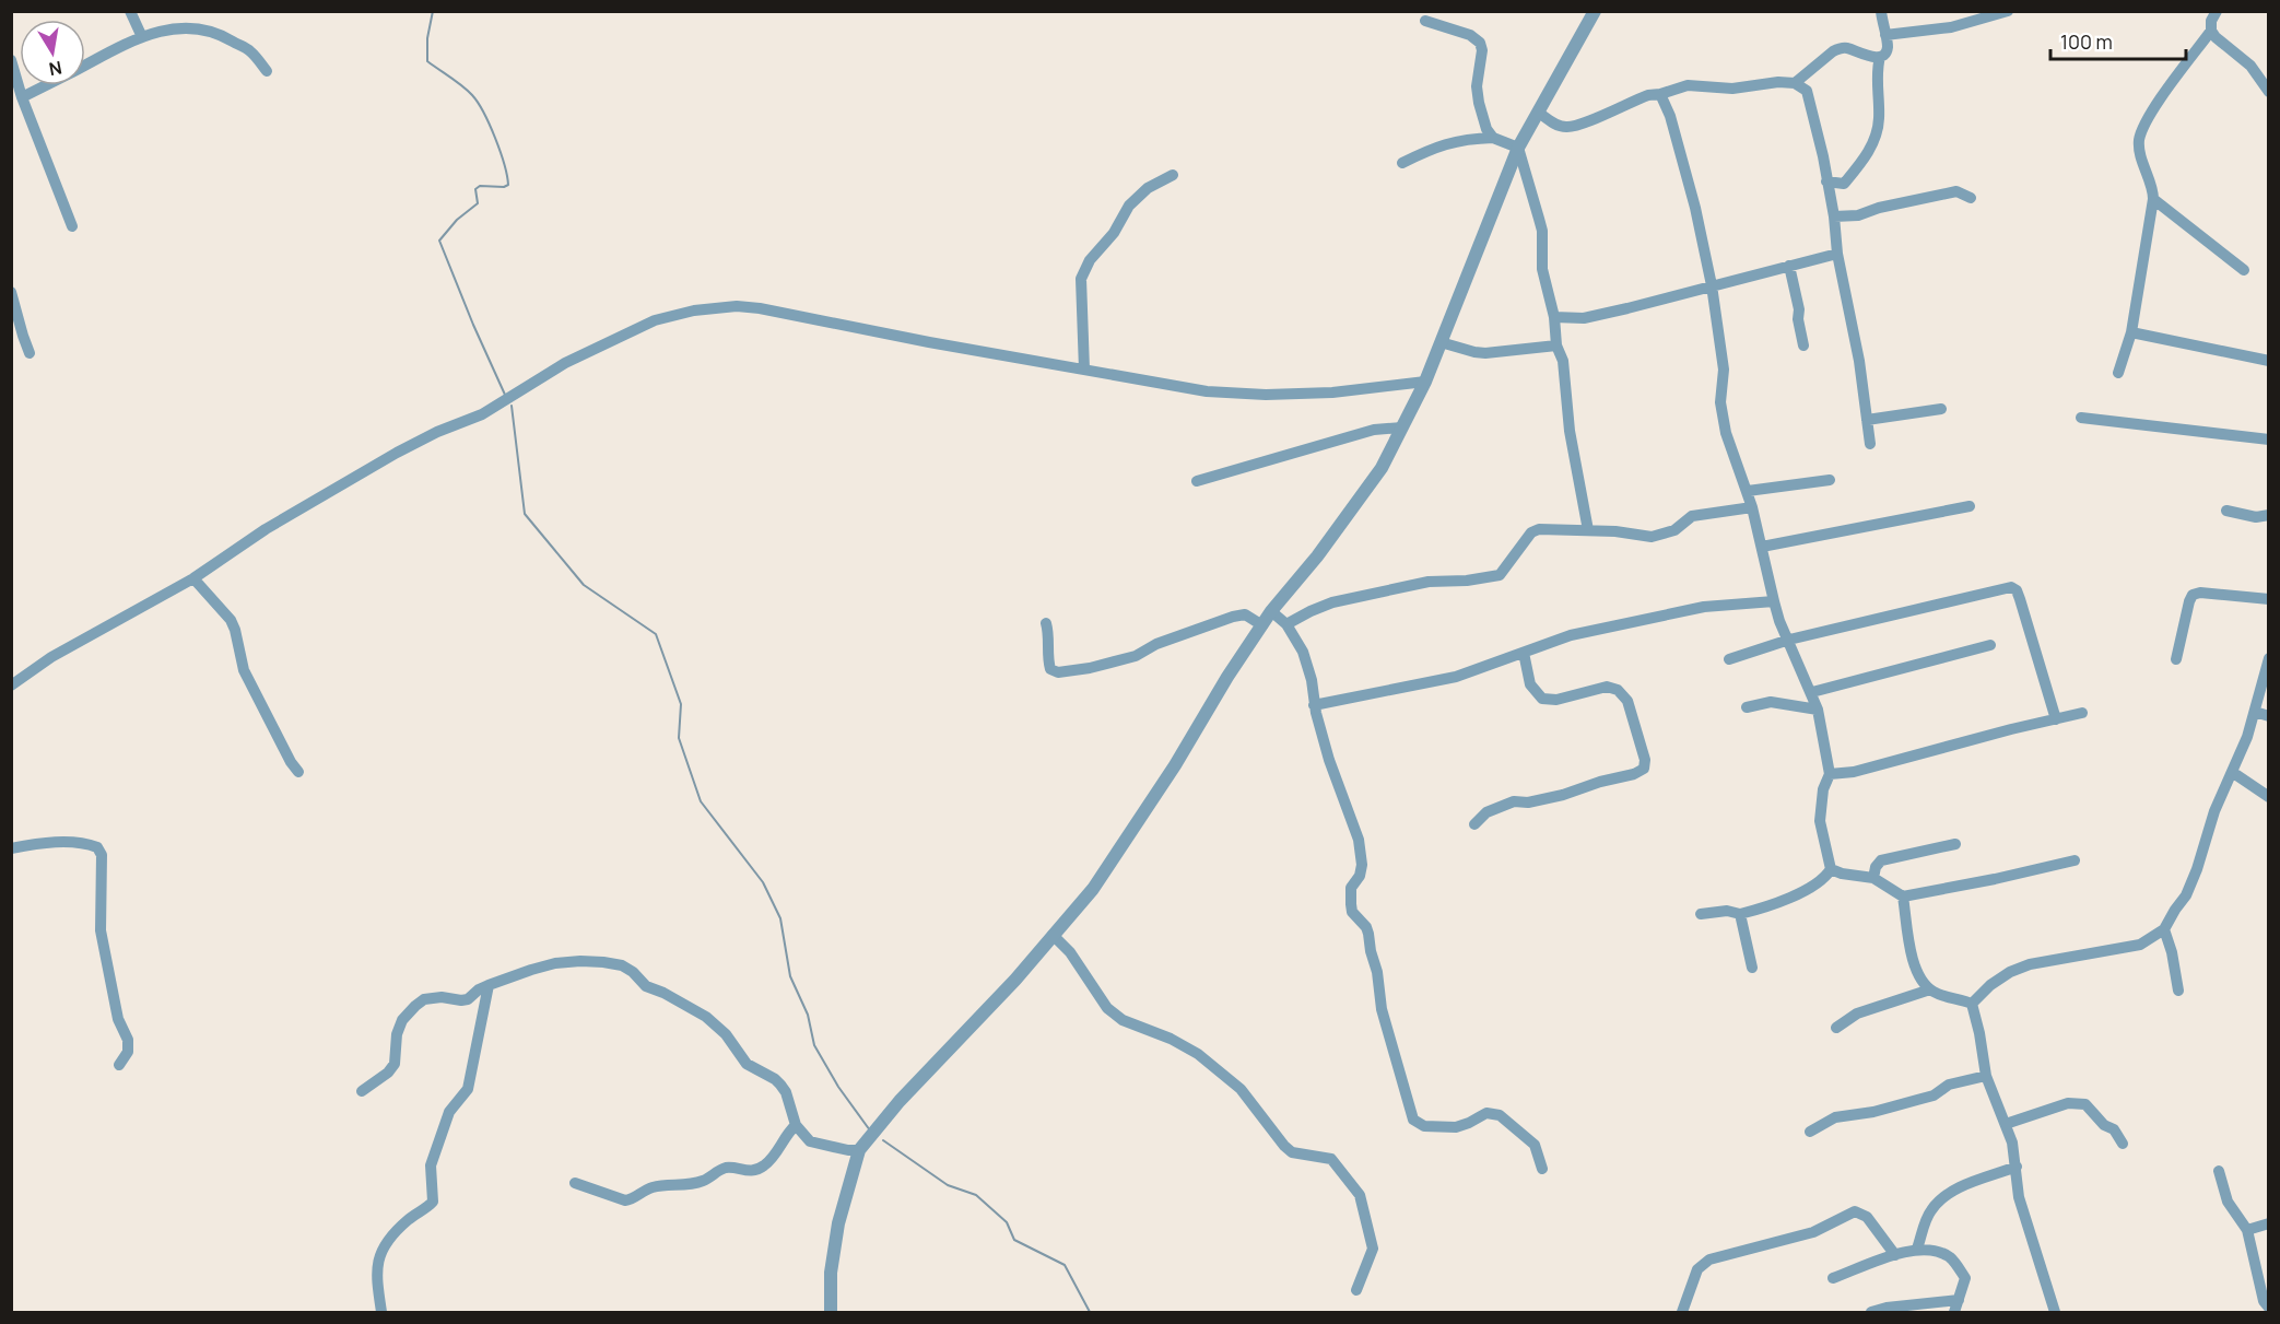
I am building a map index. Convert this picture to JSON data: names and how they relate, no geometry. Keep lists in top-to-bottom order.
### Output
{
  "scale_bar": "100 m",
  "north": "bottom"
}
